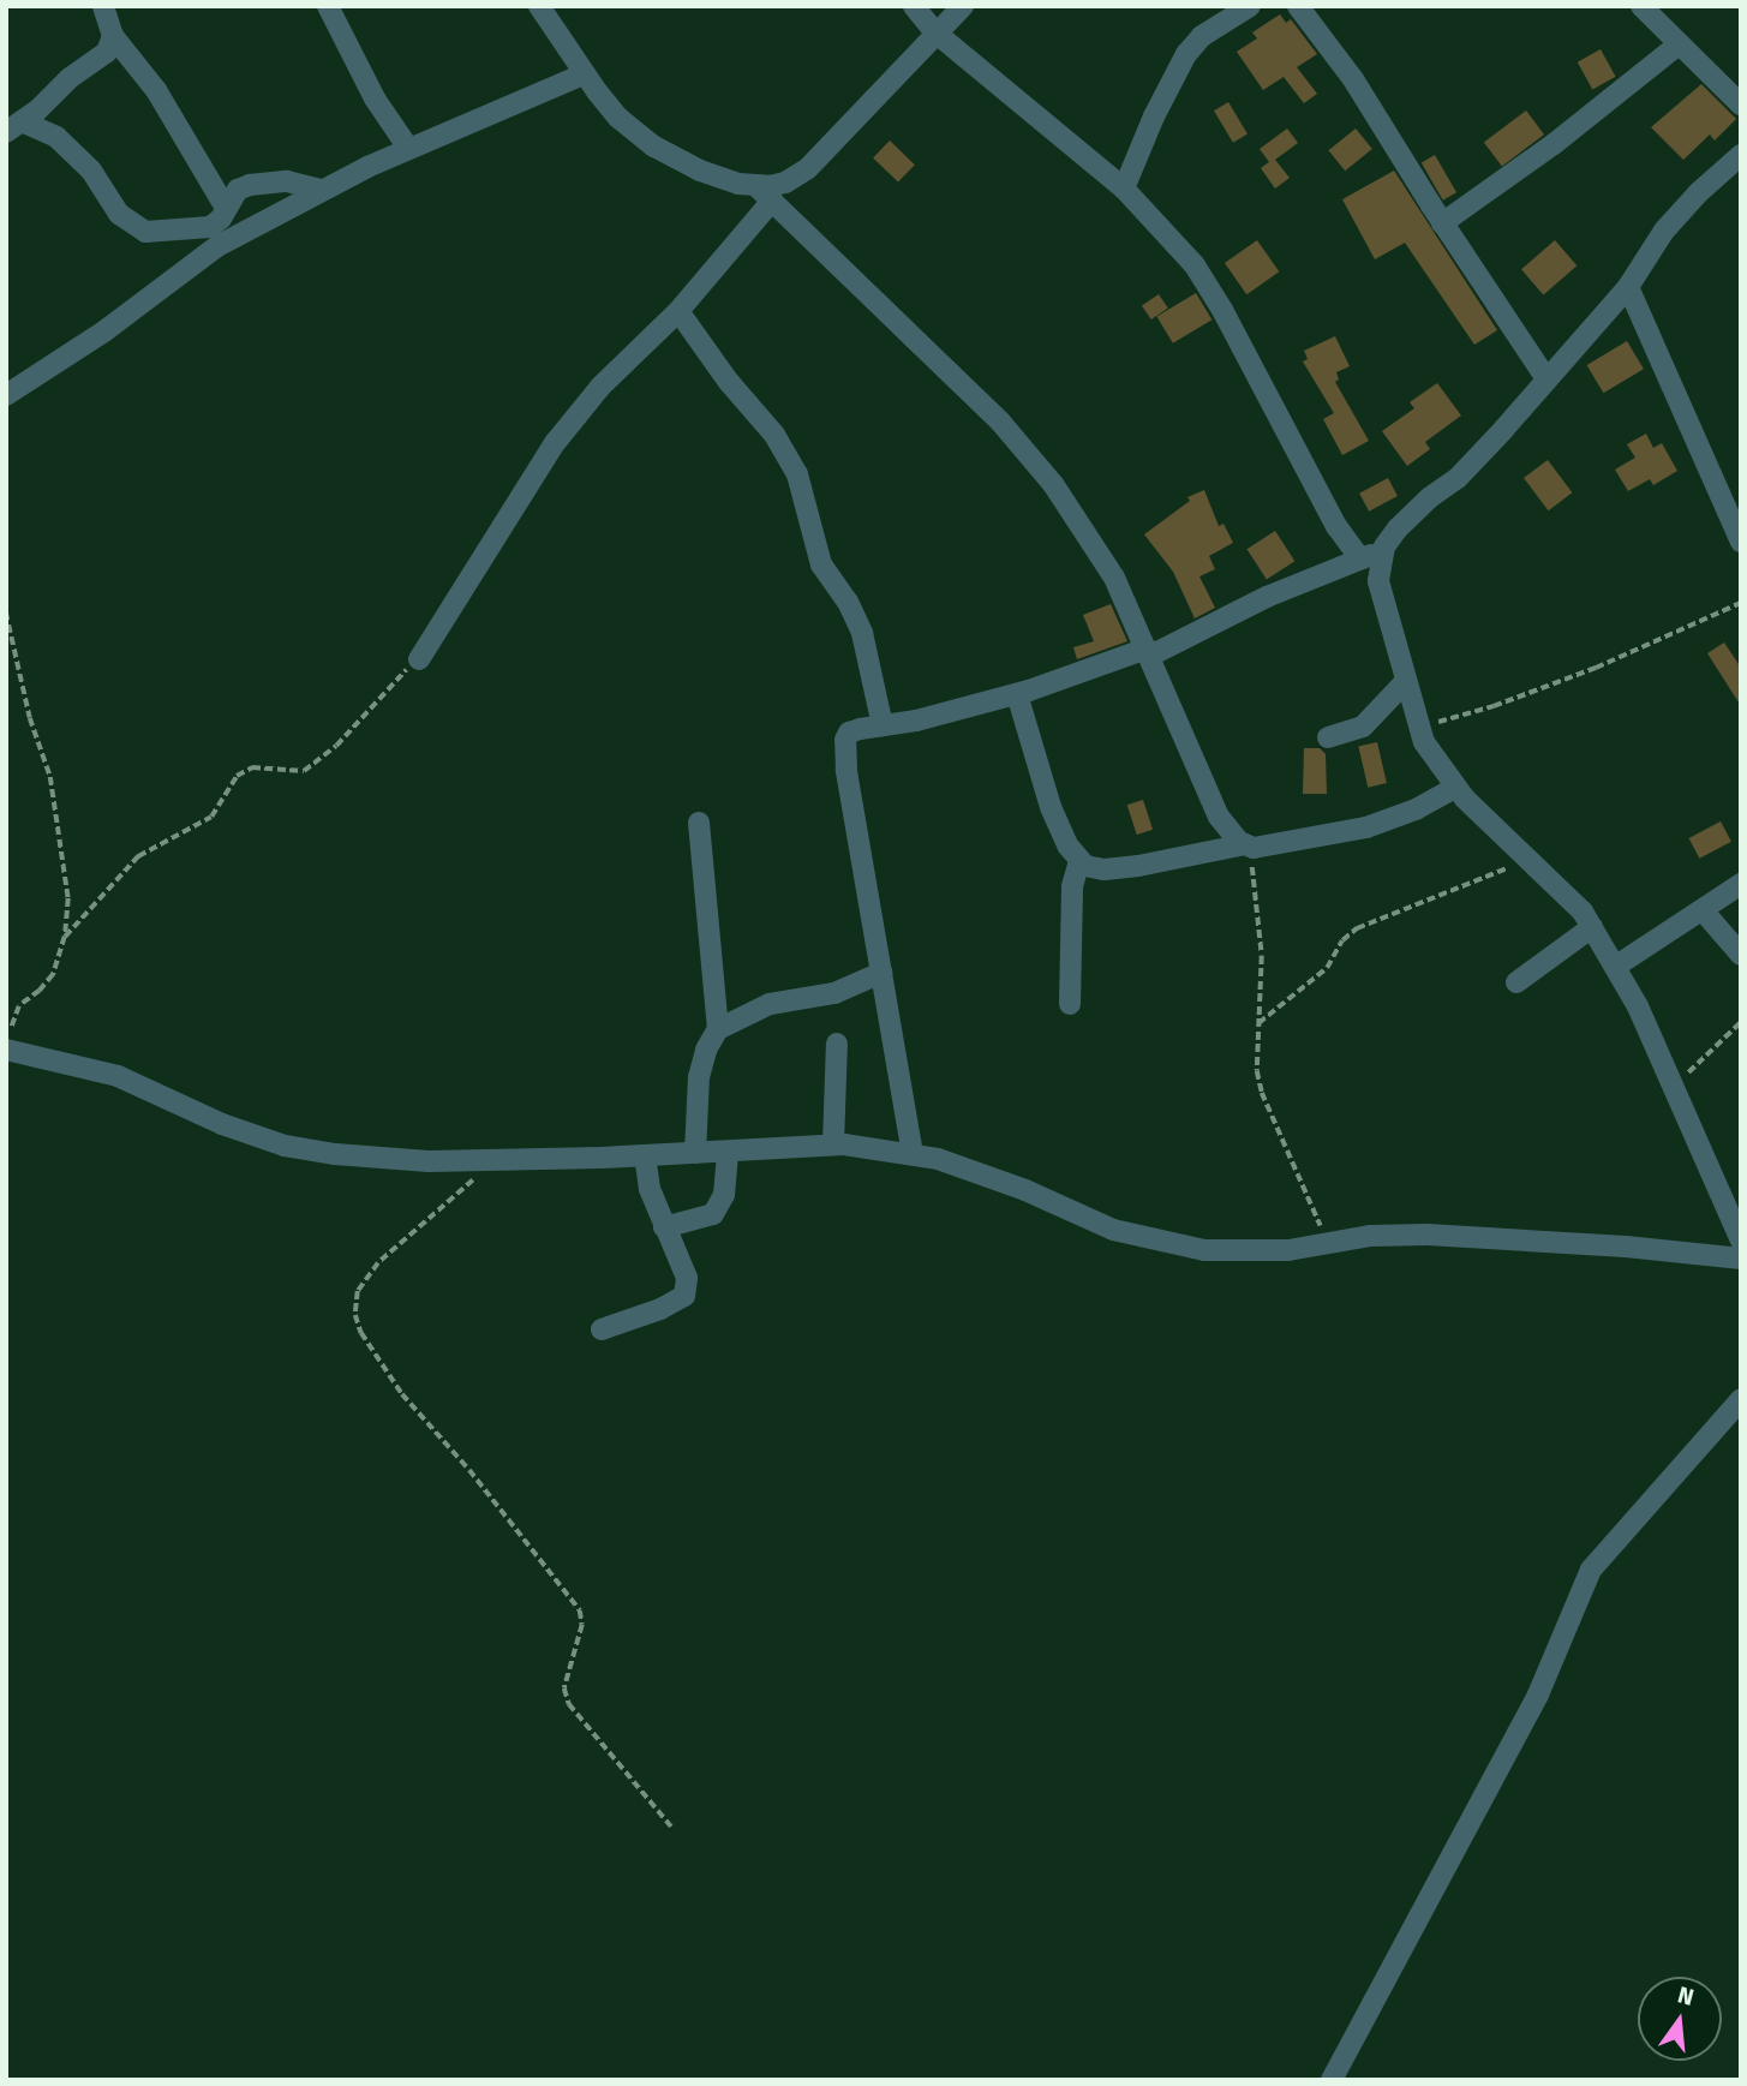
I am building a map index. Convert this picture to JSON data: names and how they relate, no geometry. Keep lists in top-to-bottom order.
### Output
{
  "north": "top"
}
